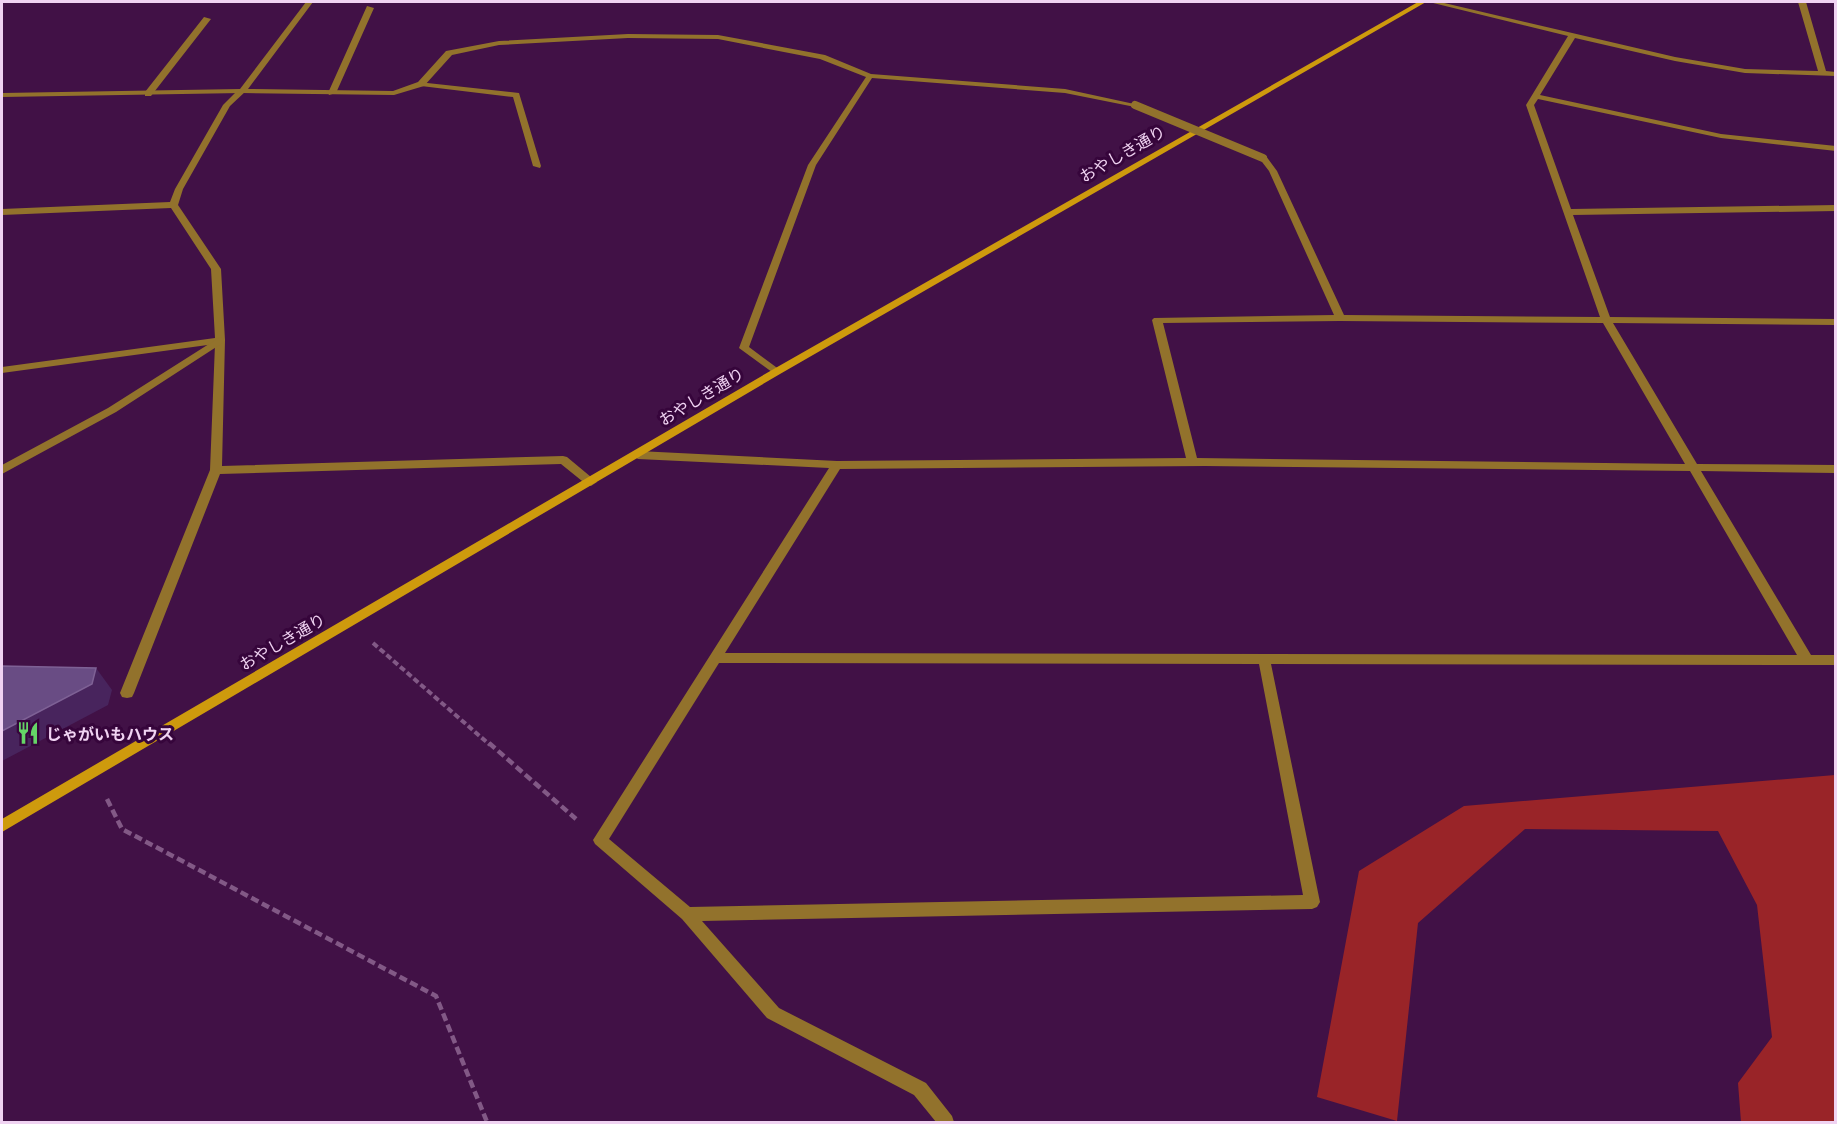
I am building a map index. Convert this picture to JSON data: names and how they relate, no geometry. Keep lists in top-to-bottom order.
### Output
{
  "streets": {
    "street": ["おやしき通り"]
  },
  "places": {
    "restaurant": ["じゃがいもハウス"]
  }
}
